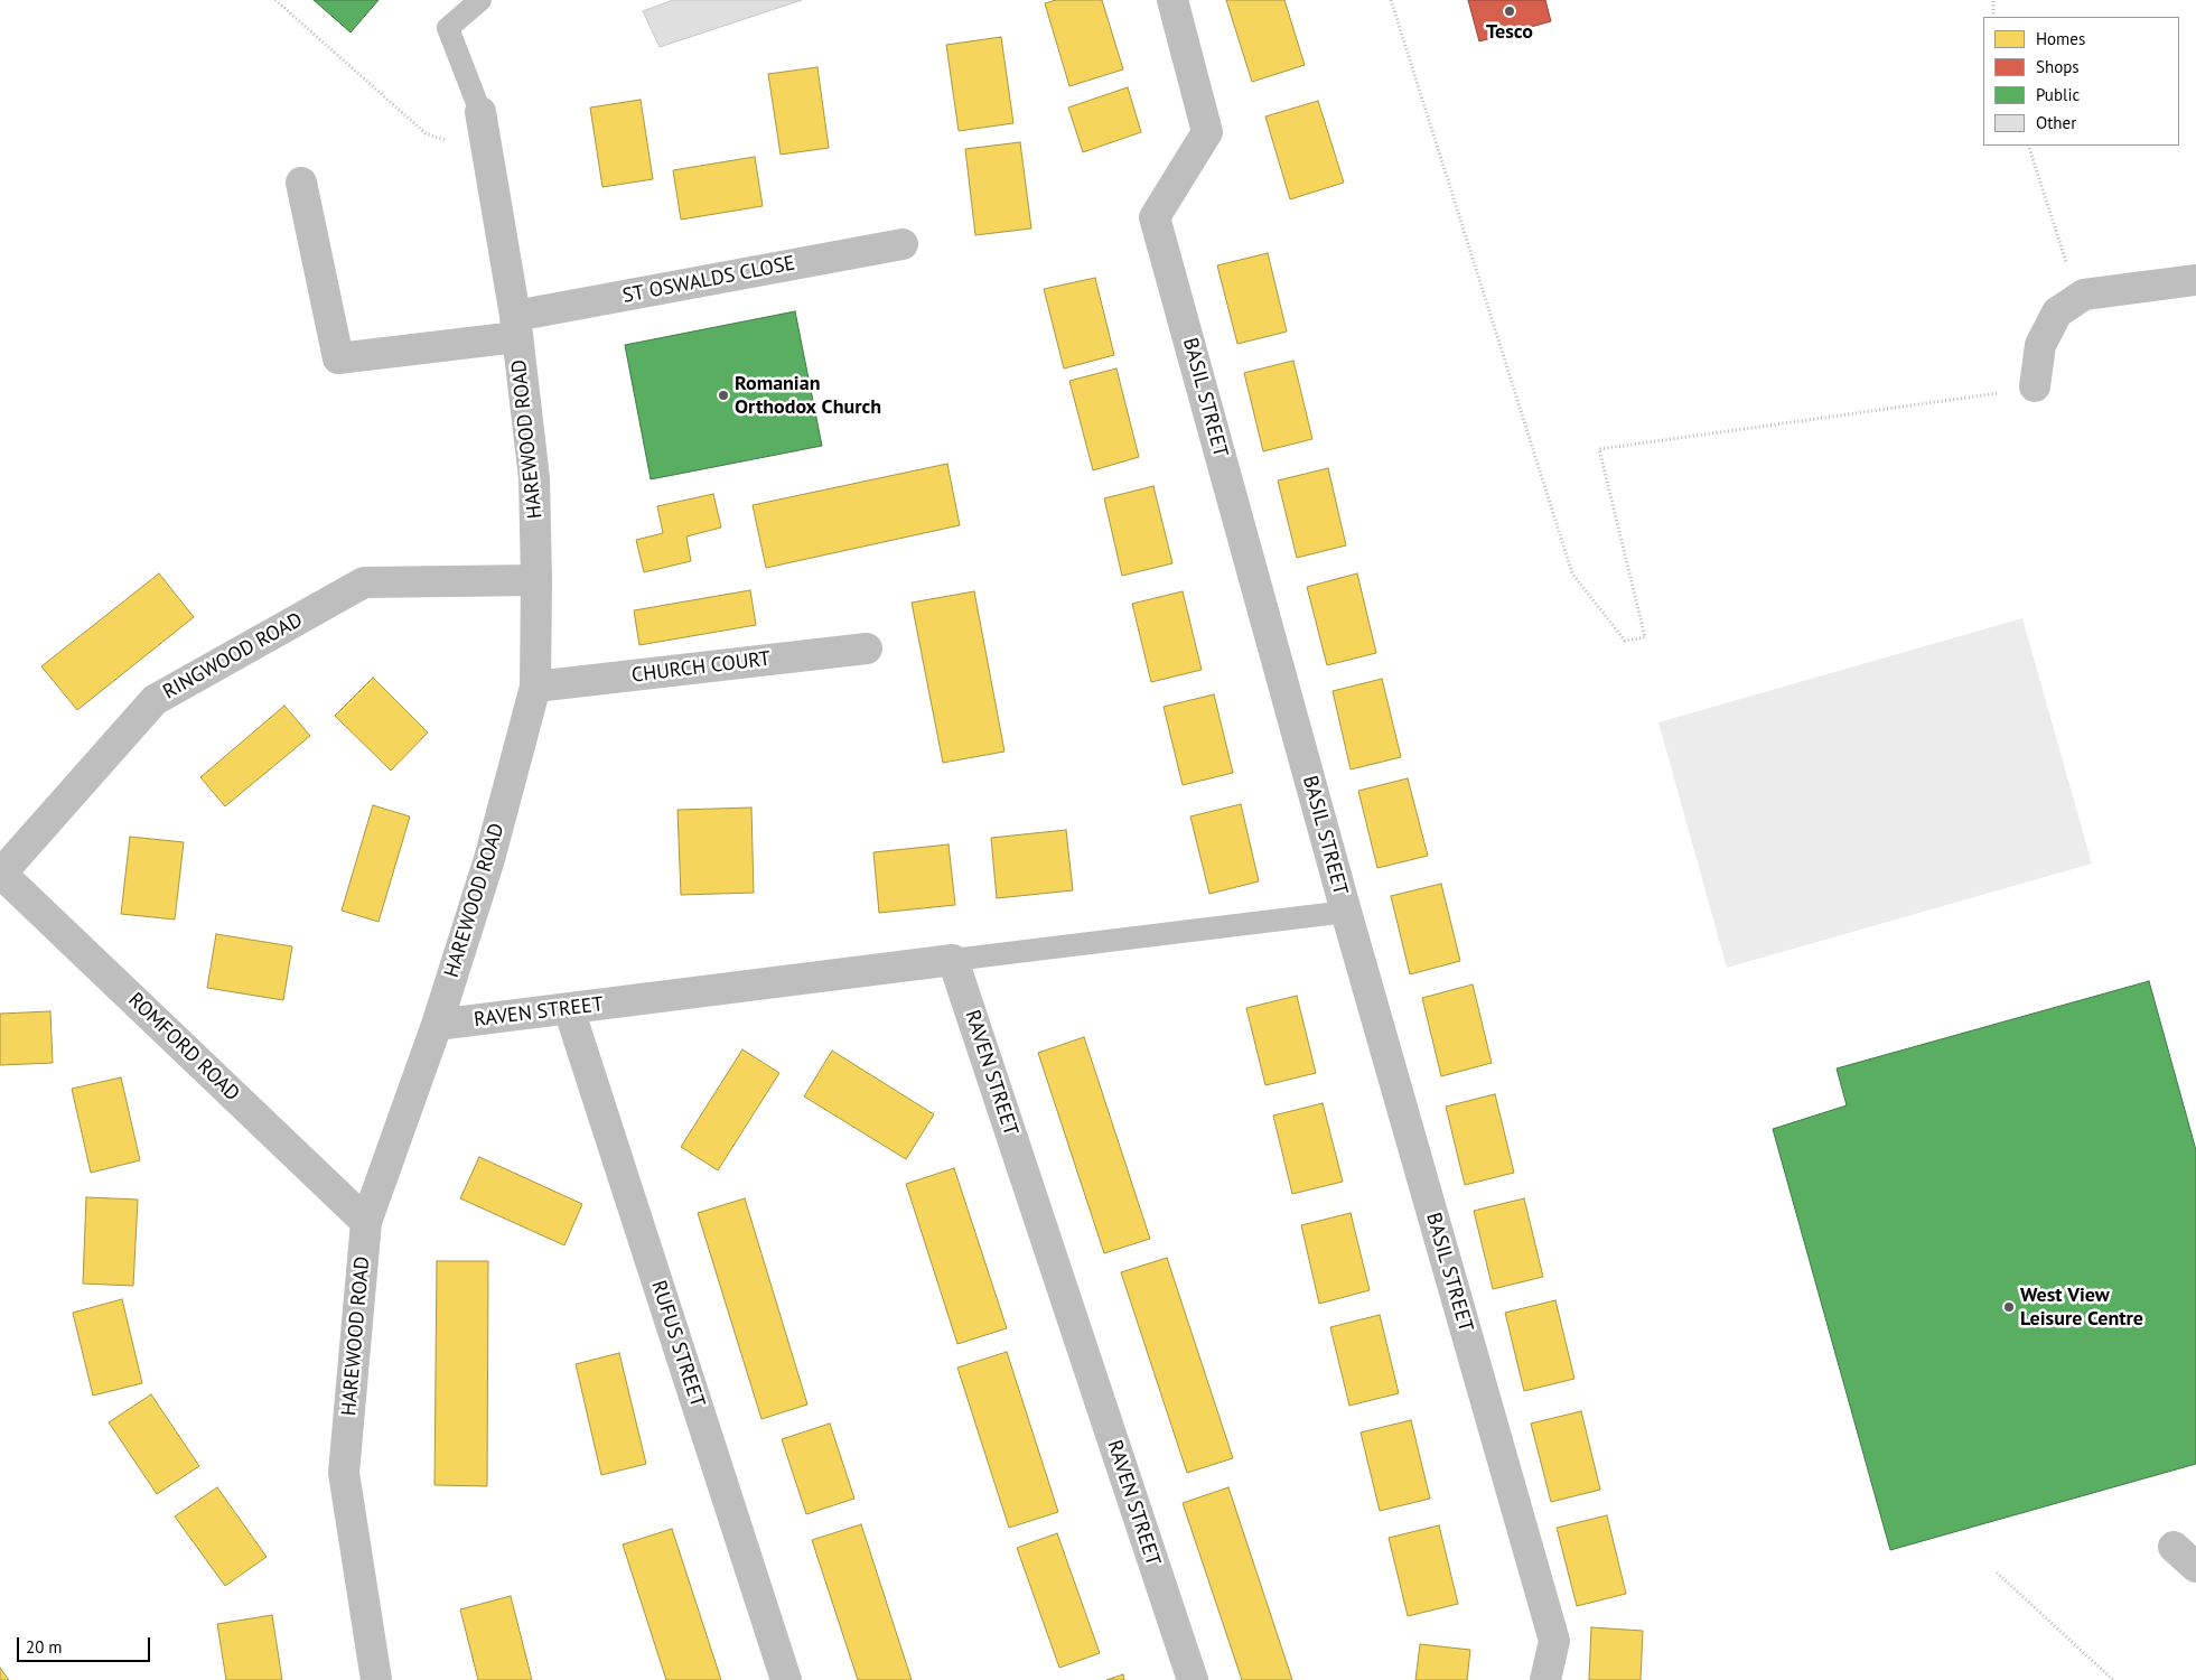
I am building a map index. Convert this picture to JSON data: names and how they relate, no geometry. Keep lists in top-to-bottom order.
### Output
{
  "streets": {
    "street": [
      "ST OSWALDS CLOSE",
      "BASIL STREET",
      "HAREWOOD ROAD",
      "RINGWOOD ROAD",
      "CHURCH COURT",
      "RAVEN STREET",
      "ROMFORD ROAD",
      "RUFUS STREET"
    ]
  },
  "crossings": [
    ["ST OSWALDS CLOSE", "HAREWOOD ROAD"],
    ["HAREWOOD ROAD", "RINGWOOD ROAD"],
    ["HAREWOOD ROAD", "CHURCH COURT"],
    ["HAREWOOD ROAD", "RAVEN STREET"],
    ["HAREWOOD ROAD", "ROMFORD ROAD"],
    ["RINGWOOD ROAD", "ROMFORD ROAD"],
    ["RAVEN STREET", "RUFUS STREET"]
  ],
  "places": ["Tesco", "Romanian Orthodox Church", "West View Leisure Centre"],
  "legend": [
    "Homes",
    "Shops",
    "Public",
    "Other"
  ],
  "scale_bar": "20 m"
}
